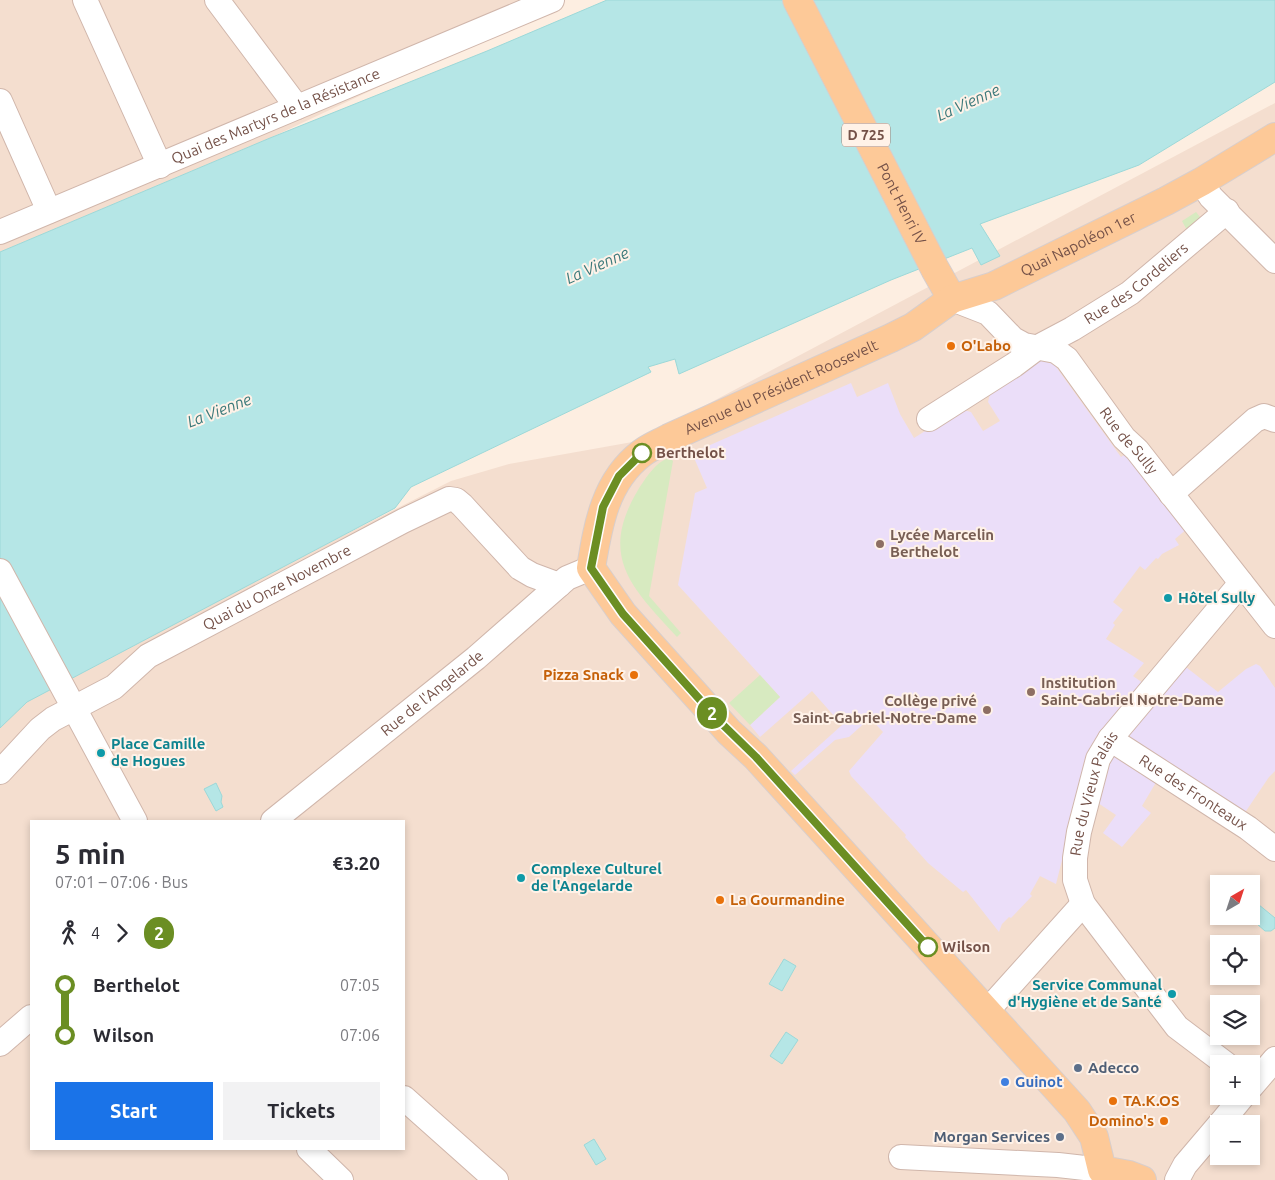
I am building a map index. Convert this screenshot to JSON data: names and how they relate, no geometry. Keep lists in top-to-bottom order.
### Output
{
  "streets": {
    "main road": [
      "D 725",
      "Pont Henri IV",
      "Quai Napoléon 1er",
      "Avenue du Président Roosevelt"
    ],
    "street": [
      "Quai des Martyrs de la Résistance",
      "Rue des Cordeliers",
      "Rue de Sully",
      "Quai du Onze Novembre",
      "Rue de l'Angelarde",
      "Rue des Fronteaux",
      "Rue du Vieux Palais"
    ]
  },
  "crossings": [
    ["Pont Henri IV", "Quai Napoléon 1er"],
    ["Pont Henri IV", "Avenue du Président Roosevelt"],
    ["Pont Henri IV", "Rue de Sully"],
    ["Quai Napoléon 1er", "Avenue du Président Roosevelt"],
    ["Quai Napoléon 1er", "Rue de Sully"],
    ["Rue des Cordeliers", "Rue de Sully"],
    ["Avenue du Président Roosevelt", "Rue de Sully"],
    ["Avenue du Président Roosevelt", "Rue de l'Angelarde"],
    ["Rue de Sully", "Rue du Vieux Palais"],
    ["Quai du Onze Novembre", "Rue de l'Angelarde"],
    ["Rue des Fronteaux", "Rue du Vieux Palais"]
  ],
  "water": ["La Vienne"],
  "places": [
    "O'Labo",
    "Berthelot",
    "Lycée Marcelin Berthelot",
    "Hôtel Sully",
    "Pizza Snack",
    "Institution Saint-Gabriel Notre-Dame",
    "Collège privé Saint-Gabriel-Notre-Dame",
    "Place Camille de Hogues",
    "Complexe Culturel de l'Angelarde",
    "La Gourmandine",
    "Wilson",
    "Service Communal d'Hygiène et de Santé",
    "Adecco",
    "Guinot",
    "TA.K.OS",
    "Domino's",
    "Morgan Services"
  ],
  "lines": ["bus line 2"],
  "north": "top right",
  "page": {
    "on_map": "2",
    "heading": ["5 min", "07:01 – 07:06 · Bus", "€3.20"],
    "map_buttons": ["+", "−"],
    "legs": ["4", "2"],
    "list": [
      {
        "name": "Berthelot",
        "value": "07:05"
      },
      {
        "name": "Wilson",
        "value": "07:06"
      }
    ],
    "buttons": ["Start", "Tickets"]
  }
}
